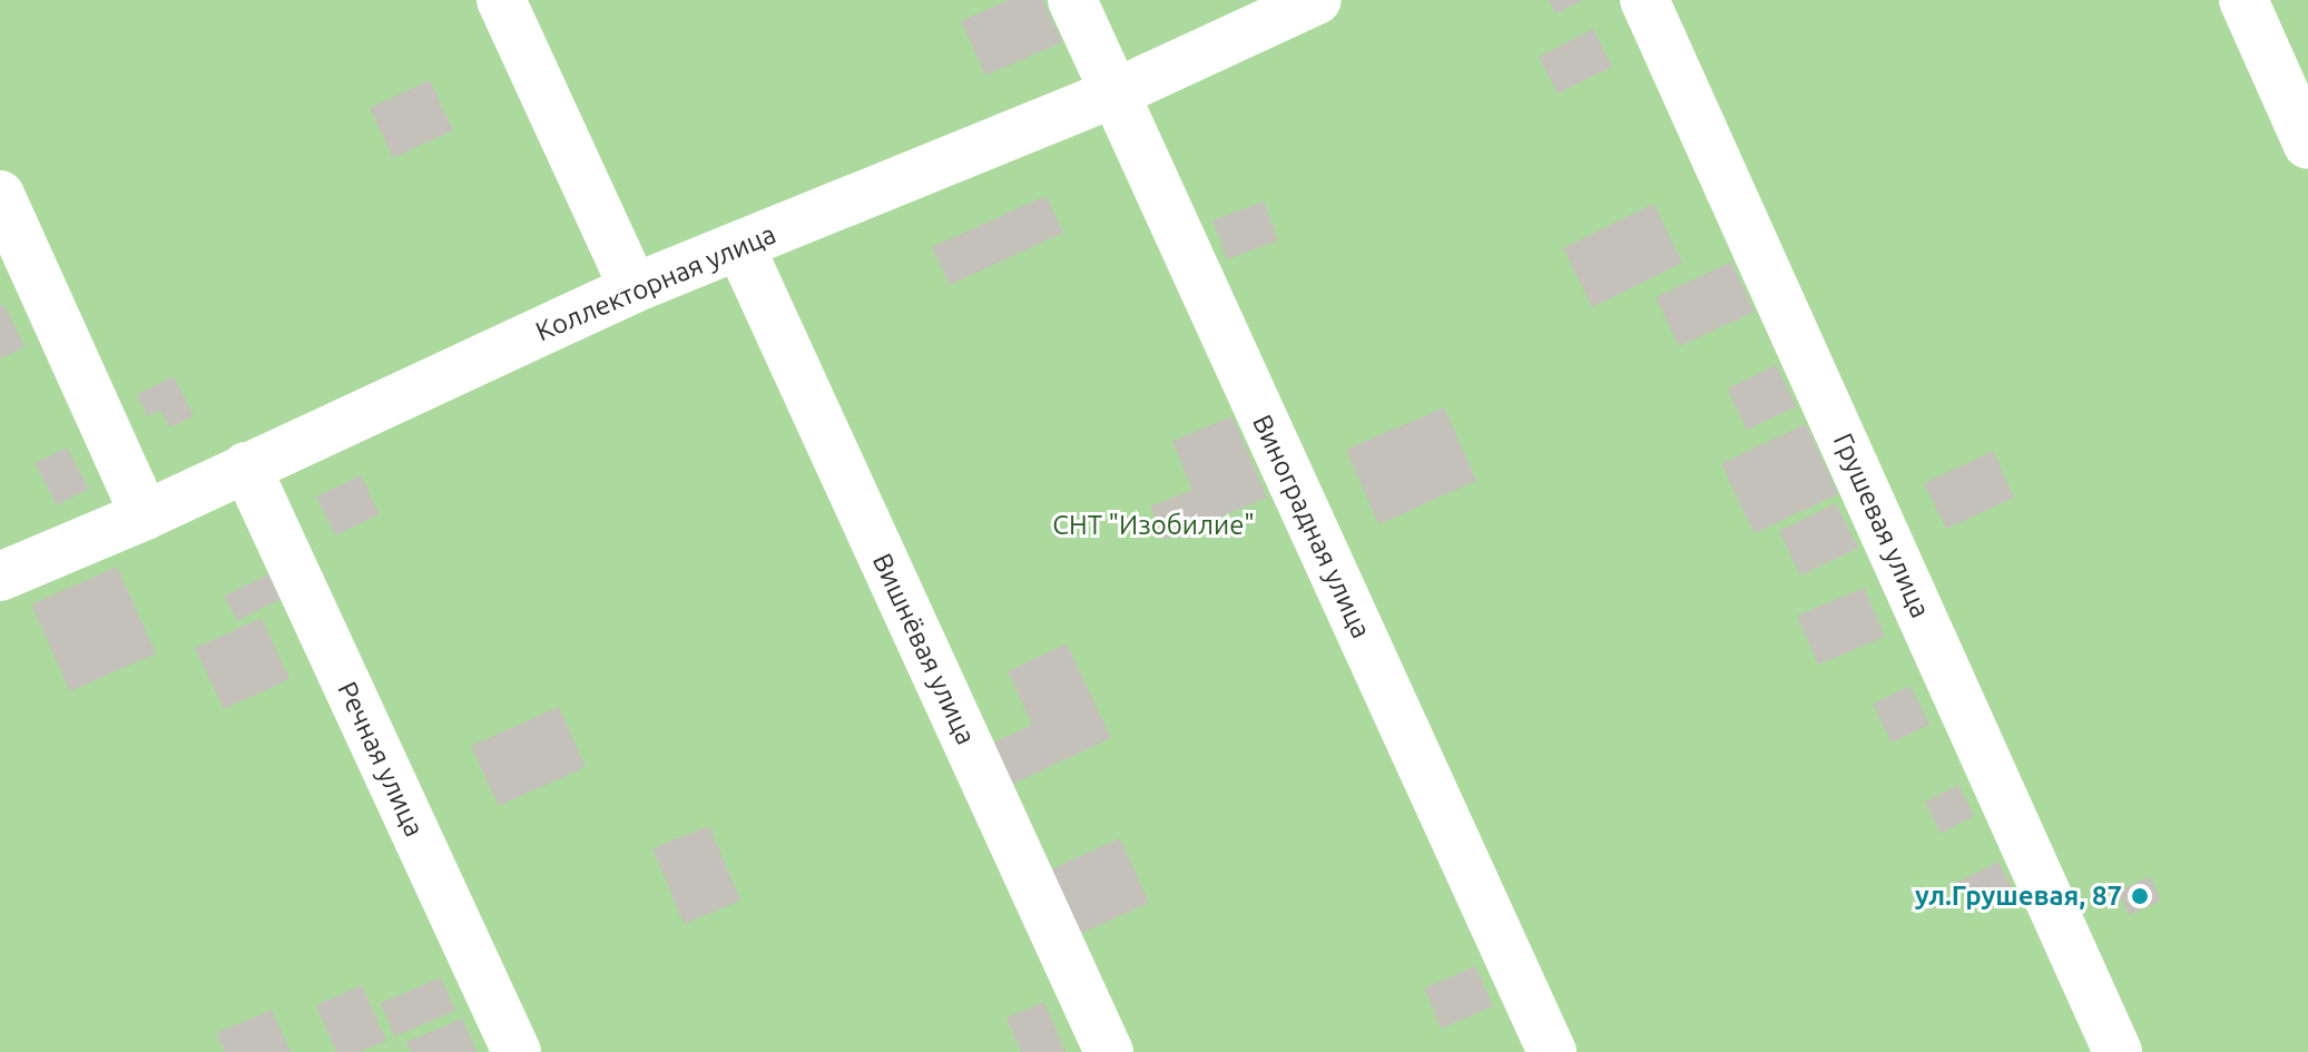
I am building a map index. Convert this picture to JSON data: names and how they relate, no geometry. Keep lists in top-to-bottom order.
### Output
{
  "streets": {
    "street": [
      "Коллекторная улица",
      "Грушевая улица",
      "Виноградная улица",
      "Вишнёвая улица",
      "Речная улица"
    ]
  },
  "crossings": [
    ["Коллекторная улица", "Виноградная улица"],
    ["Коллекторная улица", "Вишнёвая улица"],
    ["Коллекторная улица", "Речная улица"]
  ],
  "parks": ["СНТ \"Изобилие\""],
  "places": ["ул.Грушевая, 87"]
}
